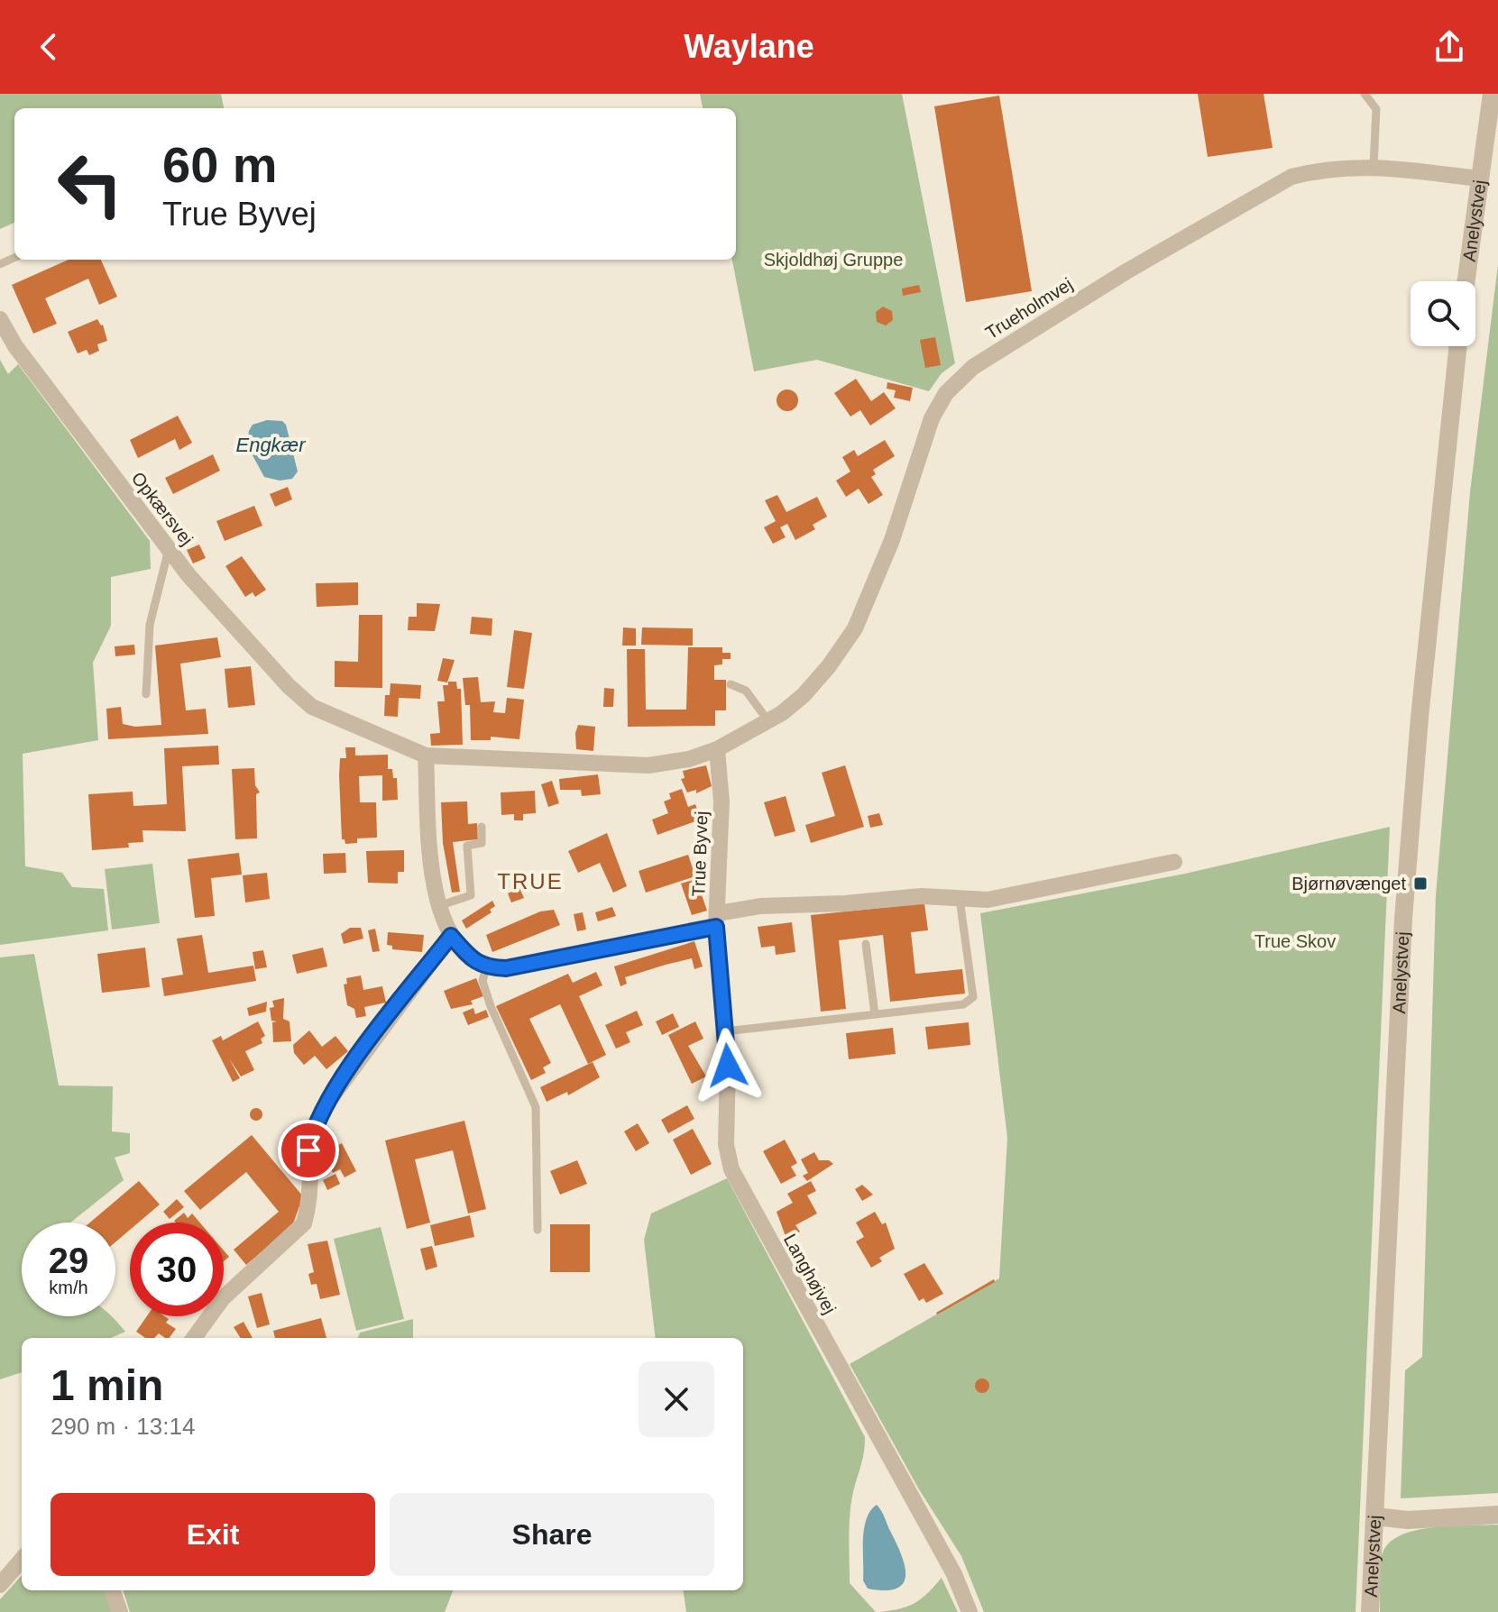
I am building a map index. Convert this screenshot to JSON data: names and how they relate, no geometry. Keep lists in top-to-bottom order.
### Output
{
  "streets": {
    "street": [
      "Anelystvej",
      "Trueholmvej",
      "Opkærsvej",
      "True Byvej",
      "Langhøjvej"
    ]
  },
  "crossings": [
    ["Anelystvej", "Trueholmvej"],
    ["True Byvej", "Langhøjvej"]
  ],
  "districts": ["TRUE"],
  "water": ["Engkær"],
  "parks": ["Skjoldhøj Gruppe", "True Skov"],
  "places": {
    "transit": ["Bjørnøvænget"]
  },
  "page": {
    "header": "Waylane",
    "turn": ["60 m", "True Byvej"],
    "speed": "29 km/h",
    "limit": "30",
    "heading": ["1 min", "290 m · 13:14"],
    "buttons": ["Exit", "Share"]
  }
}
